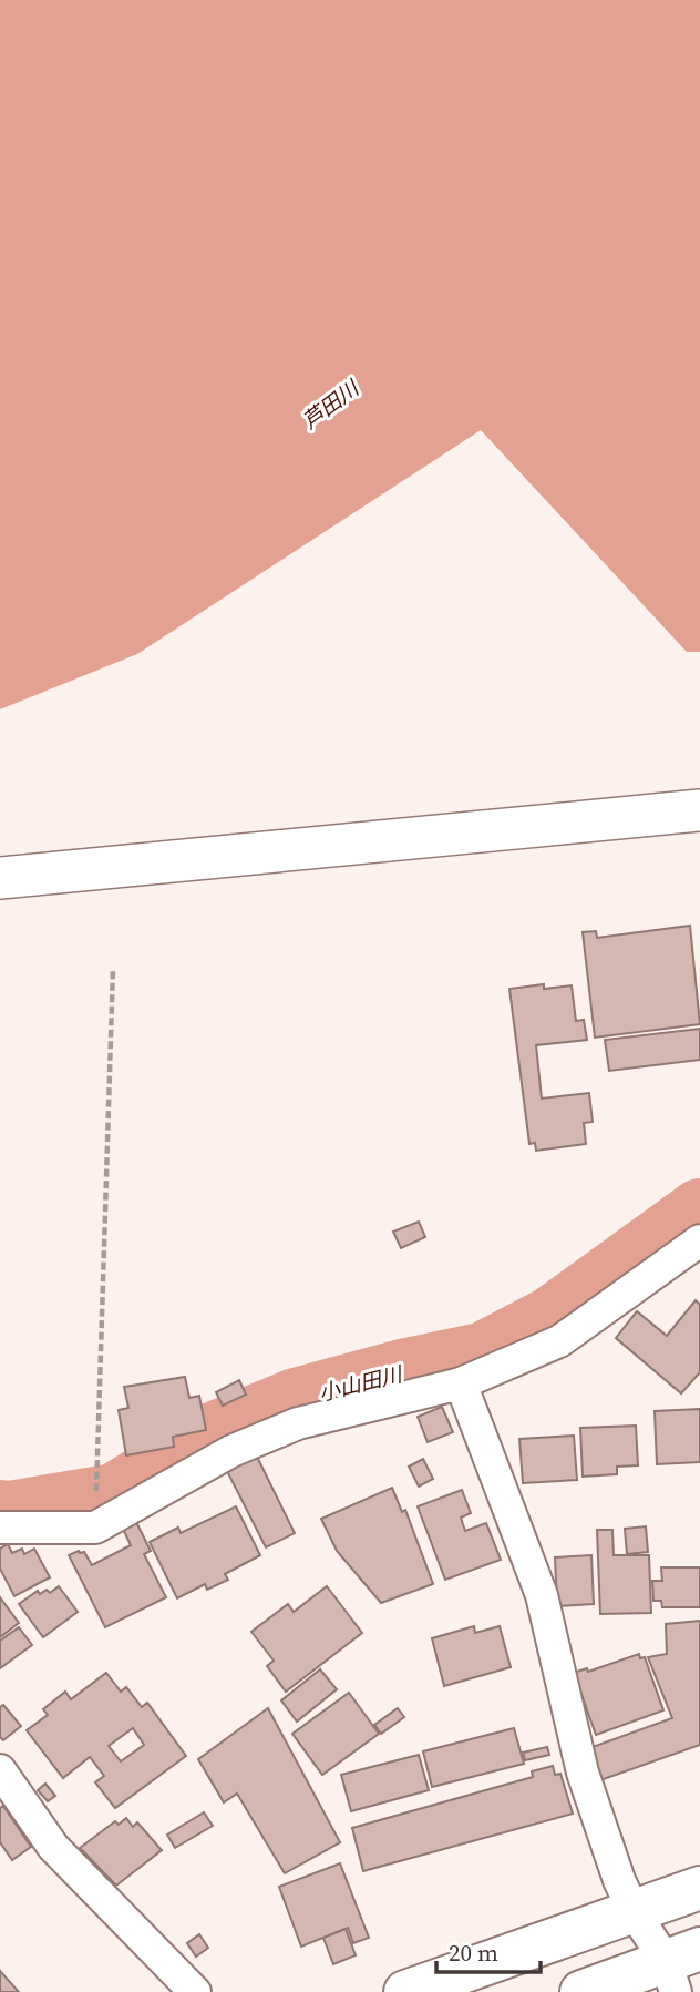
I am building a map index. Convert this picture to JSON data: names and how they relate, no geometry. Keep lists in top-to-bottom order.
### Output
{
  "water": ["芦田川", "小山田川"],
  "scale_bar": "20 m"
}
